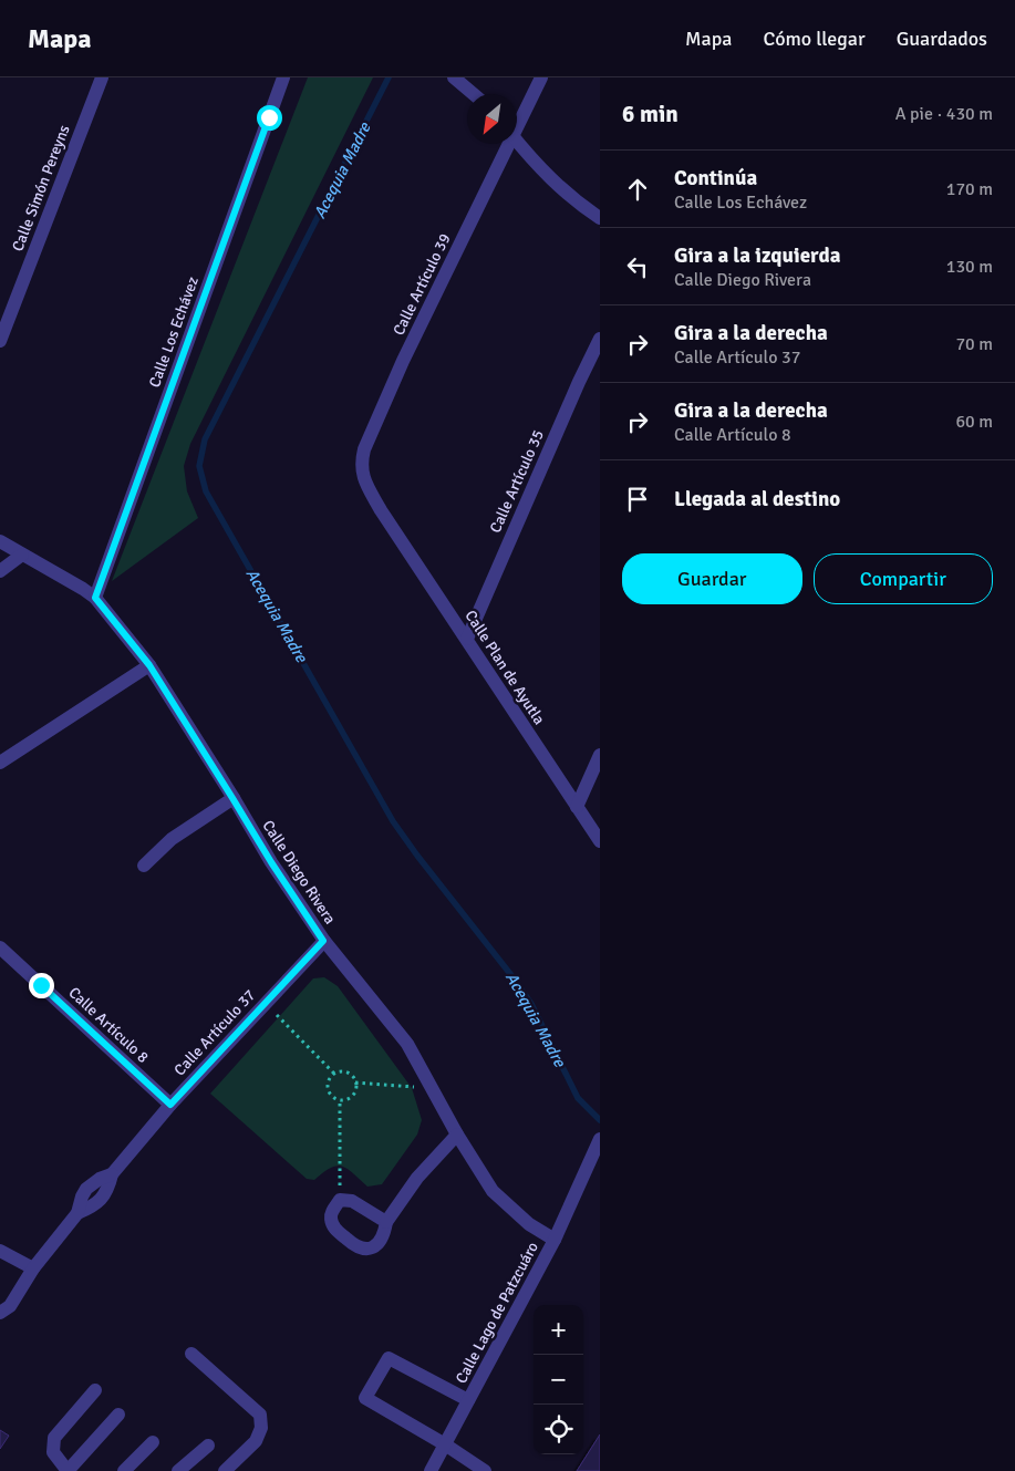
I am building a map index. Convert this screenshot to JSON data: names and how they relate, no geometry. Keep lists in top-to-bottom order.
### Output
{
  "streets": {
    "street": [
      "Calle Simón Pereyns",
      "Calle Artículo 39",
      "Calle Los Echávez",
      "Calle Artículo 35",
      "Calle Plan de Ayutla",
      "Calle Diego Rivera",
      "Calle Artículo 8",
      "Calle Artículo 37",
      "Calle Lago de Patzcuáro"
    ]
  },
  "crossings": [
    ["Calle Artículo 39", "Calle Plan de Ayutla"],
    ["Calle Los Echávez", "Calle Diego Rivera"],
    ["Calle Artículo 35", "Calle Plan de Ayutla"],
    ["Calle Diego Rivera", "Calle Artículo 37"],
    ["Calle Diego Rivera", "Calle Lago de Patzcuáro"],
    ["Calle Artículo 8", "Calle Artículo 37"]
  ],
  "water": ["Acequia Madre"],
  "north": "bottom left",
  "page": {
    "header": "Mapa",
    "nav": ["Mapa", "Cómo llegar", "Guardados"],
    "heading": ["6 min", "A pie · 430 m"],
    "list": [
      ["Continúa", "Calle Los Echávez", "170 m"],
      ["Gira a la izquierda", "Calle Diego Rivera", "130 m"],
      ["Gira a la derecha", "Calle Artículo 37", "70 m"],
      ["Gira a la derecha", "Calle Artículo 8", "60 m"],
      "Llegada al destino"
    ],
    "buttons": ["Guardar", "Compartir"],
    "map_buttons": ["+", "−"]
  }
}
